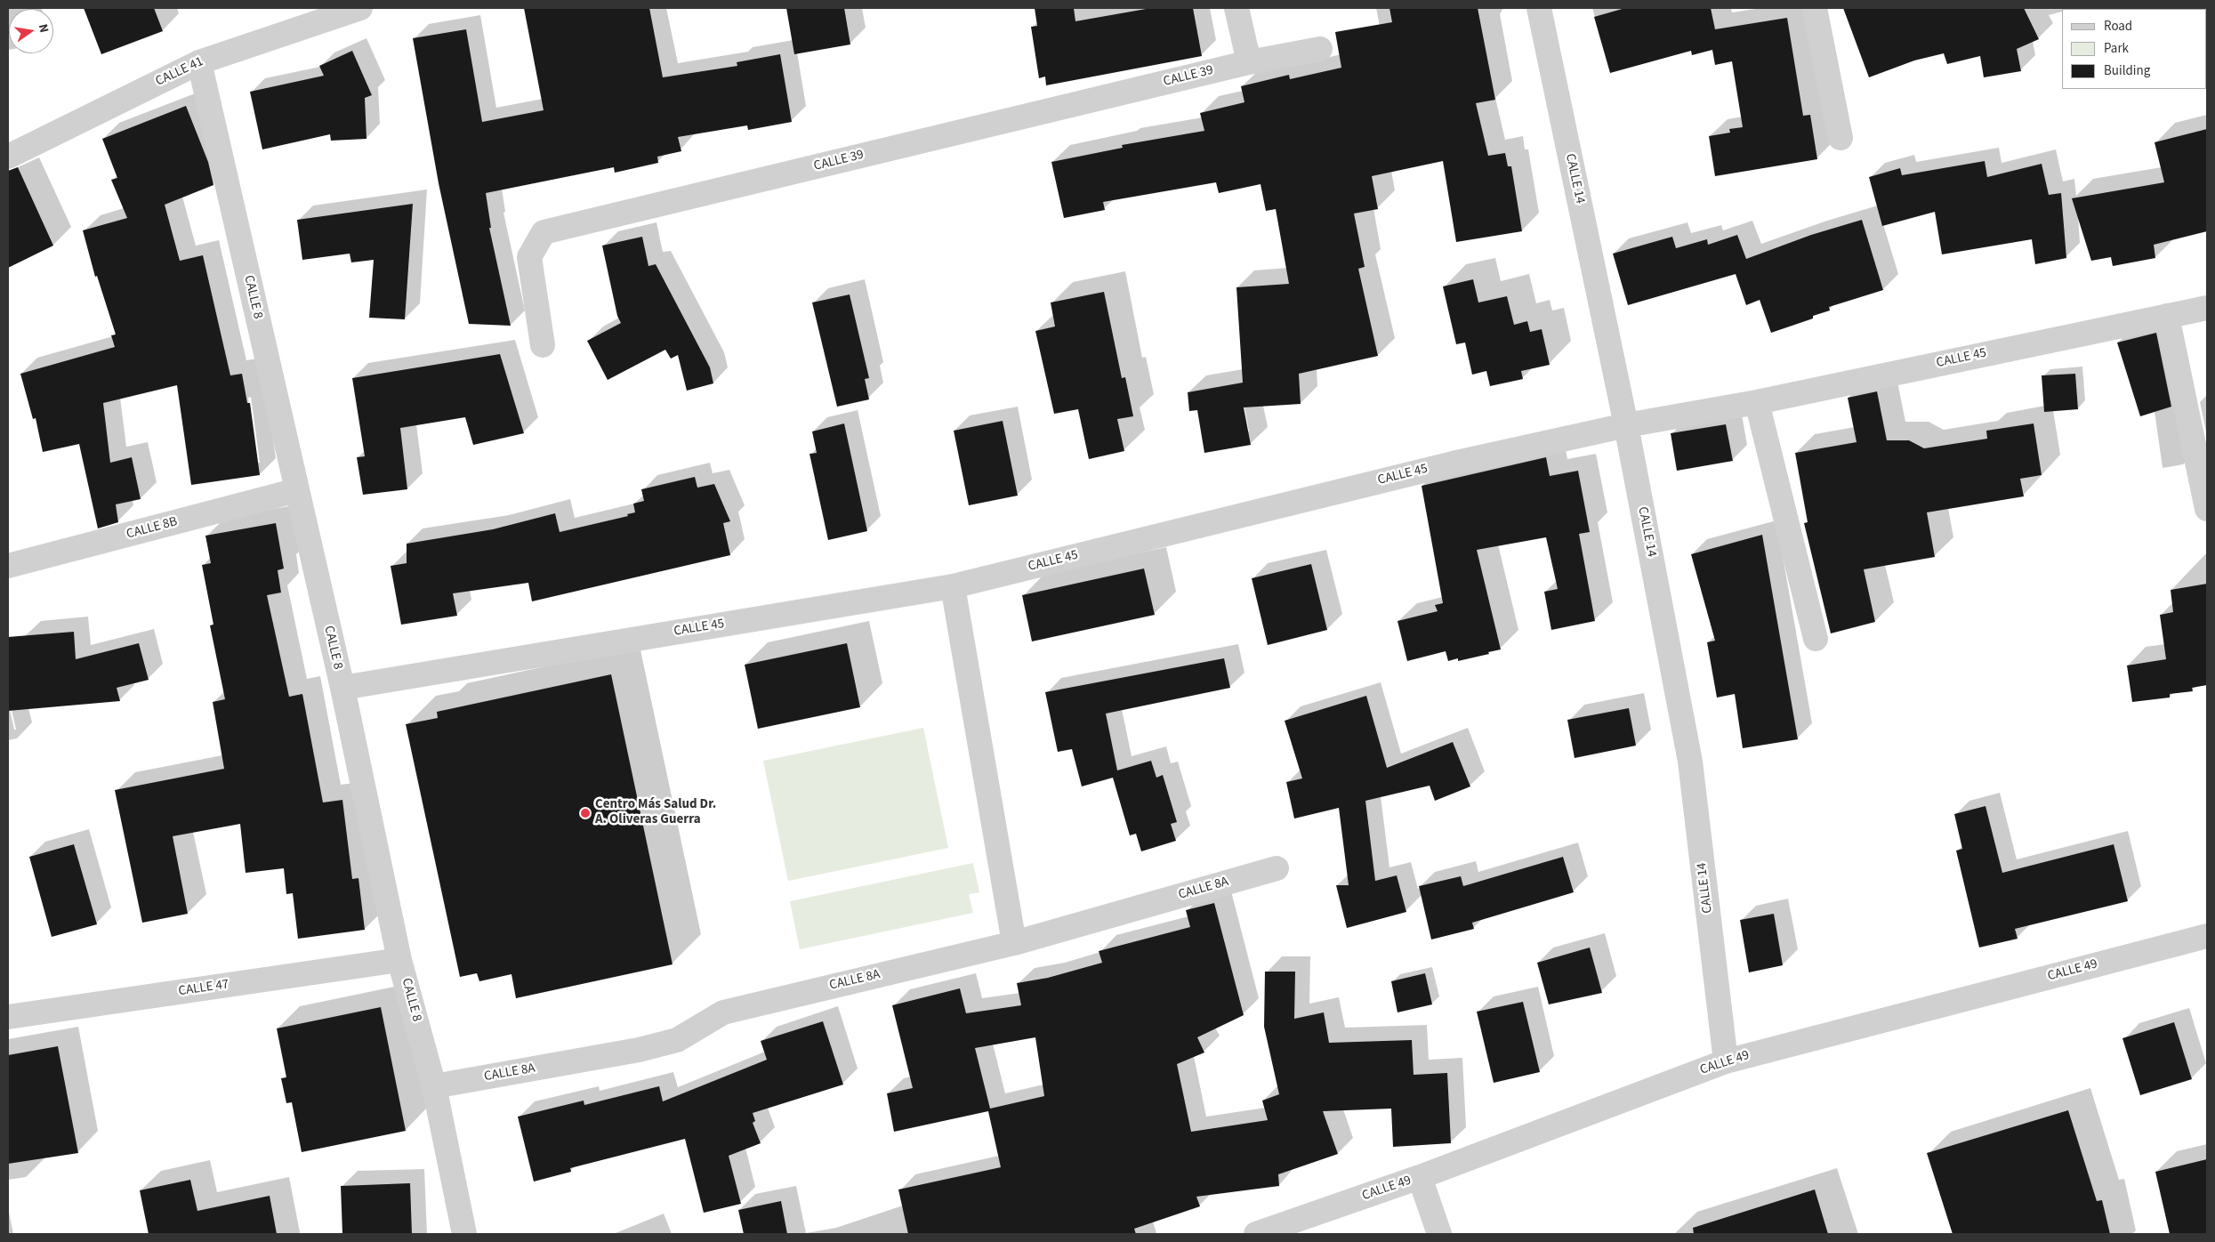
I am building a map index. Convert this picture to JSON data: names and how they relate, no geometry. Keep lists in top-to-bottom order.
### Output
{
  "streets": {
    "street": [
      "CALLE 41",
      "CALLE 39",
      "CALLE 14",
      "CALLE 8",
      "CALLE 45",
      "CALLE 8B",
      "CALLE 8A",
      "CALLE 49",
      "CALLE 47"
    ]
  },
  "crossings": [
    ["CALLE 41", "CALLE 8"],
    ["CALLE 14", "CALLE 45"],
    ["CALLE 14", "CALLE 49"],
    ["CALLE 8", "CALLE 45"],
    ["CALLE 8", "CALLE 8B"],
    ["CALLE 8", "CALLE 8A"],
    ["CALLE 8", "CALLE 47"]
  ],
  "places": ["Centro Más Salud Dr. A. Oliveras Guerra"],
  "legend": ["Road", "Park", "Building"],
  "north": "right"
}
